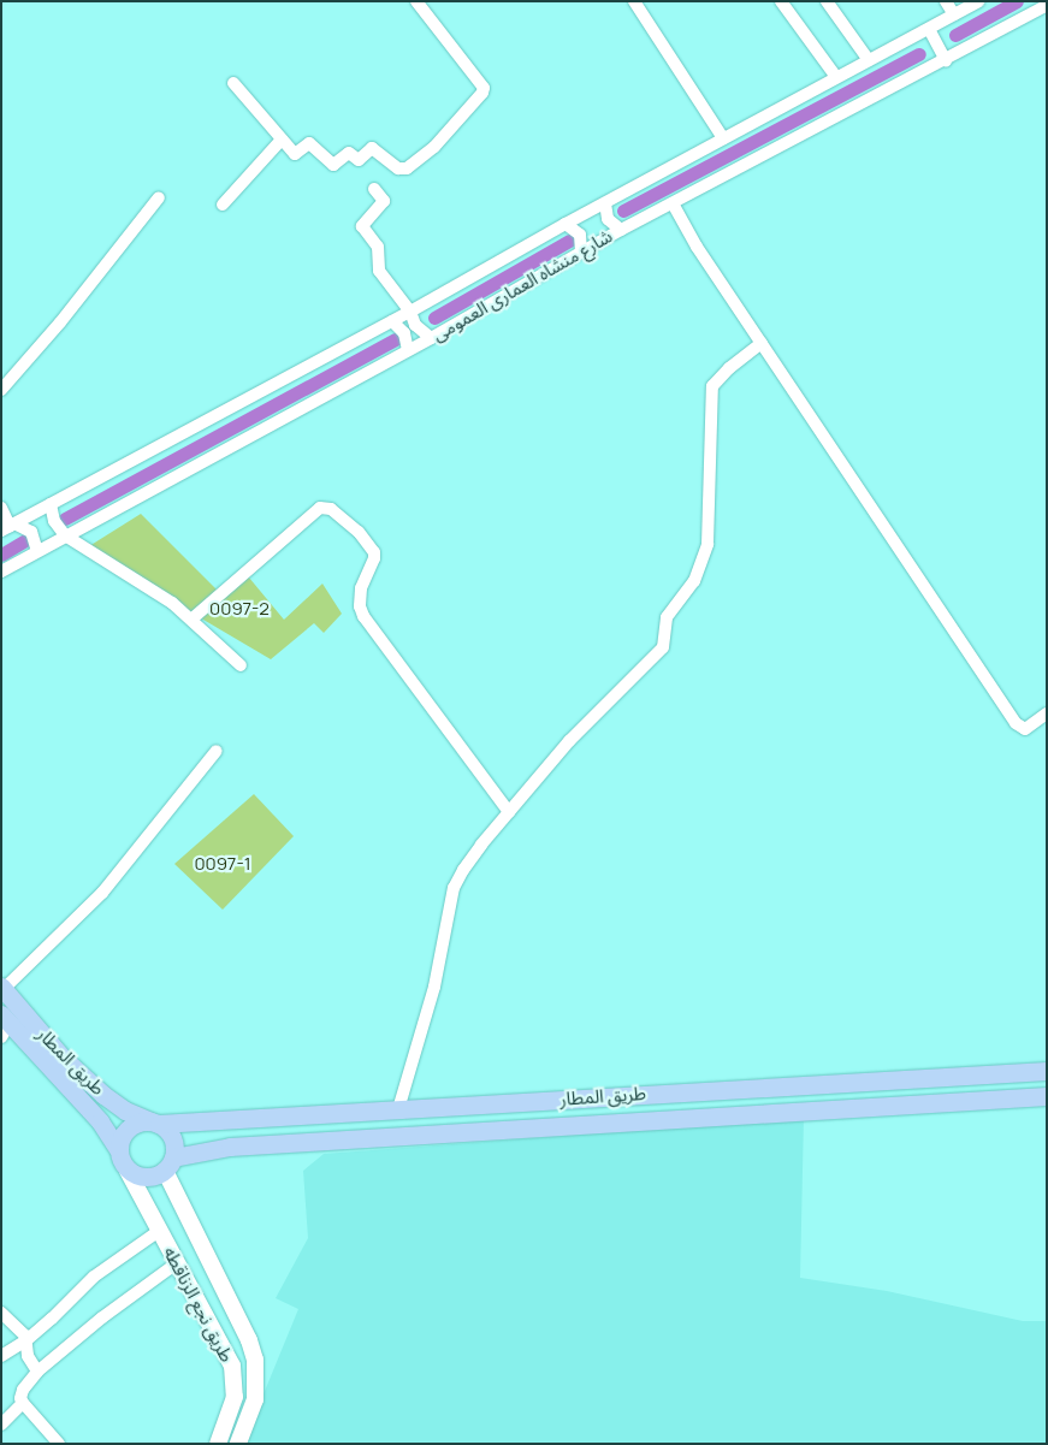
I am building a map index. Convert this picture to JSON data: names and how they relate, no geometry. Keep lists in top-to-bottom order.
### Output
{
  "streets": {
    "main road": ["طريق المطار"],
    "street": ["شارع منشاه العمارى العمومى", "طريق نجع الزناقطه"]
  },
  "crossings": [
    ["طريق المطار", "طريق نجع الزناقطه"]
  ],
  "parks": ["0097-2", "0097-1"]
}
